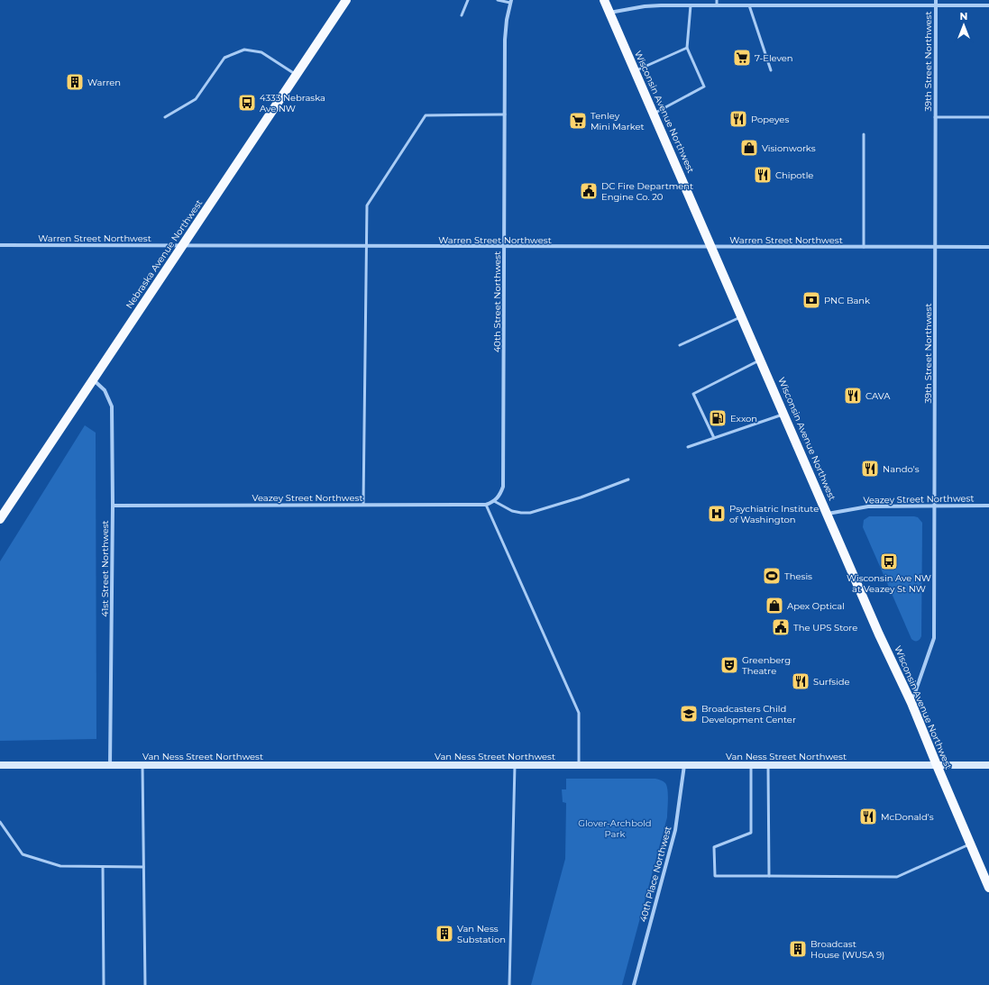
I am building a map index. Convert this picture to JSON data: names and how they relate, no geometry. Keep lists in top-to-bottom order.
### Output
{
  "streets": {
    "main road": ["Wisconsin Avenue Northwest", "Nebraska Avenue Northwest", "Van Ness Street Northwest"],
    "street": [
      "39th Street Northwest",
      "Warren Street Northwest",
      "40th Street Northwest",
      "Veazey Street Northwest",
      "41st Street Northwest",
      "40th Place Northwest"
    ]
  },
  "crossings": [
    ["39th Street Northwest", "Wisconsin Avenue Northwest"],
    ["39th Street Northwest", "Warren Street Northwest"],
    ["39th Street Northwest", "Veazey Street Northwest"],
    ["Wisconsin Avenue Northwest", "Warren Street Northwest"],
    ["Wisconsin Avenue Northwest", "Veazey Street Northwest"],
    ["Wisconsin Avenue Northwest", "Van Ness Street Northwest"],
    ["Warren Street Northwest", "Nebraska Avenue Northwest"],
    ["Warren Street Northwest", "40th Street Northwest"],
    ["Nebraska Avenue Northwest", "41st Street Northwest"],
    ["40th Street Northwest", "Veazey Street Northwest"],
    ["Veazey Street Northwest", "41st Street Northwest"],
    ["41st Street Northwest", "Van Ness Street Northwest"],
    ["Van Ness Street Northwest", "40th Place Northwest"]
  ],
  "parks": ["Glover-Archbold Park"],
  "places": {
    "supermarket": ["7-Eleven", "Tenley Mini Market"],
    "building": ["Warren", "Van Ness Substation", "Broadcast House (WUSA 9)"],
    "bus stop": ["4333 Nebraska Ave NW", "Wisconsin Ave NW at Veazey St NW"],
    "restaurant": [
      "Popeyes",
      "Chipotle",
      "CAVA",
      "Nando's",
      "Surfside",
      "McDonald's"
    ],
    "shop": ["Visionworks", "Apex Optical"],
    "public building": ["DC Fire Department Engine Co. 20", "The UPS Store"],
    "bank": ["PNC Bank"],
    "fuel station": ["Exxon"],
    "hospital": ["Psychiatric Institute of Washington"],
    "sports": ["Thesis"],
    "theatre": ["Greenberg Theatre"],
    "school or university": ["Broadcasters Child Development Center"]
  },
  "north": "top"
}
